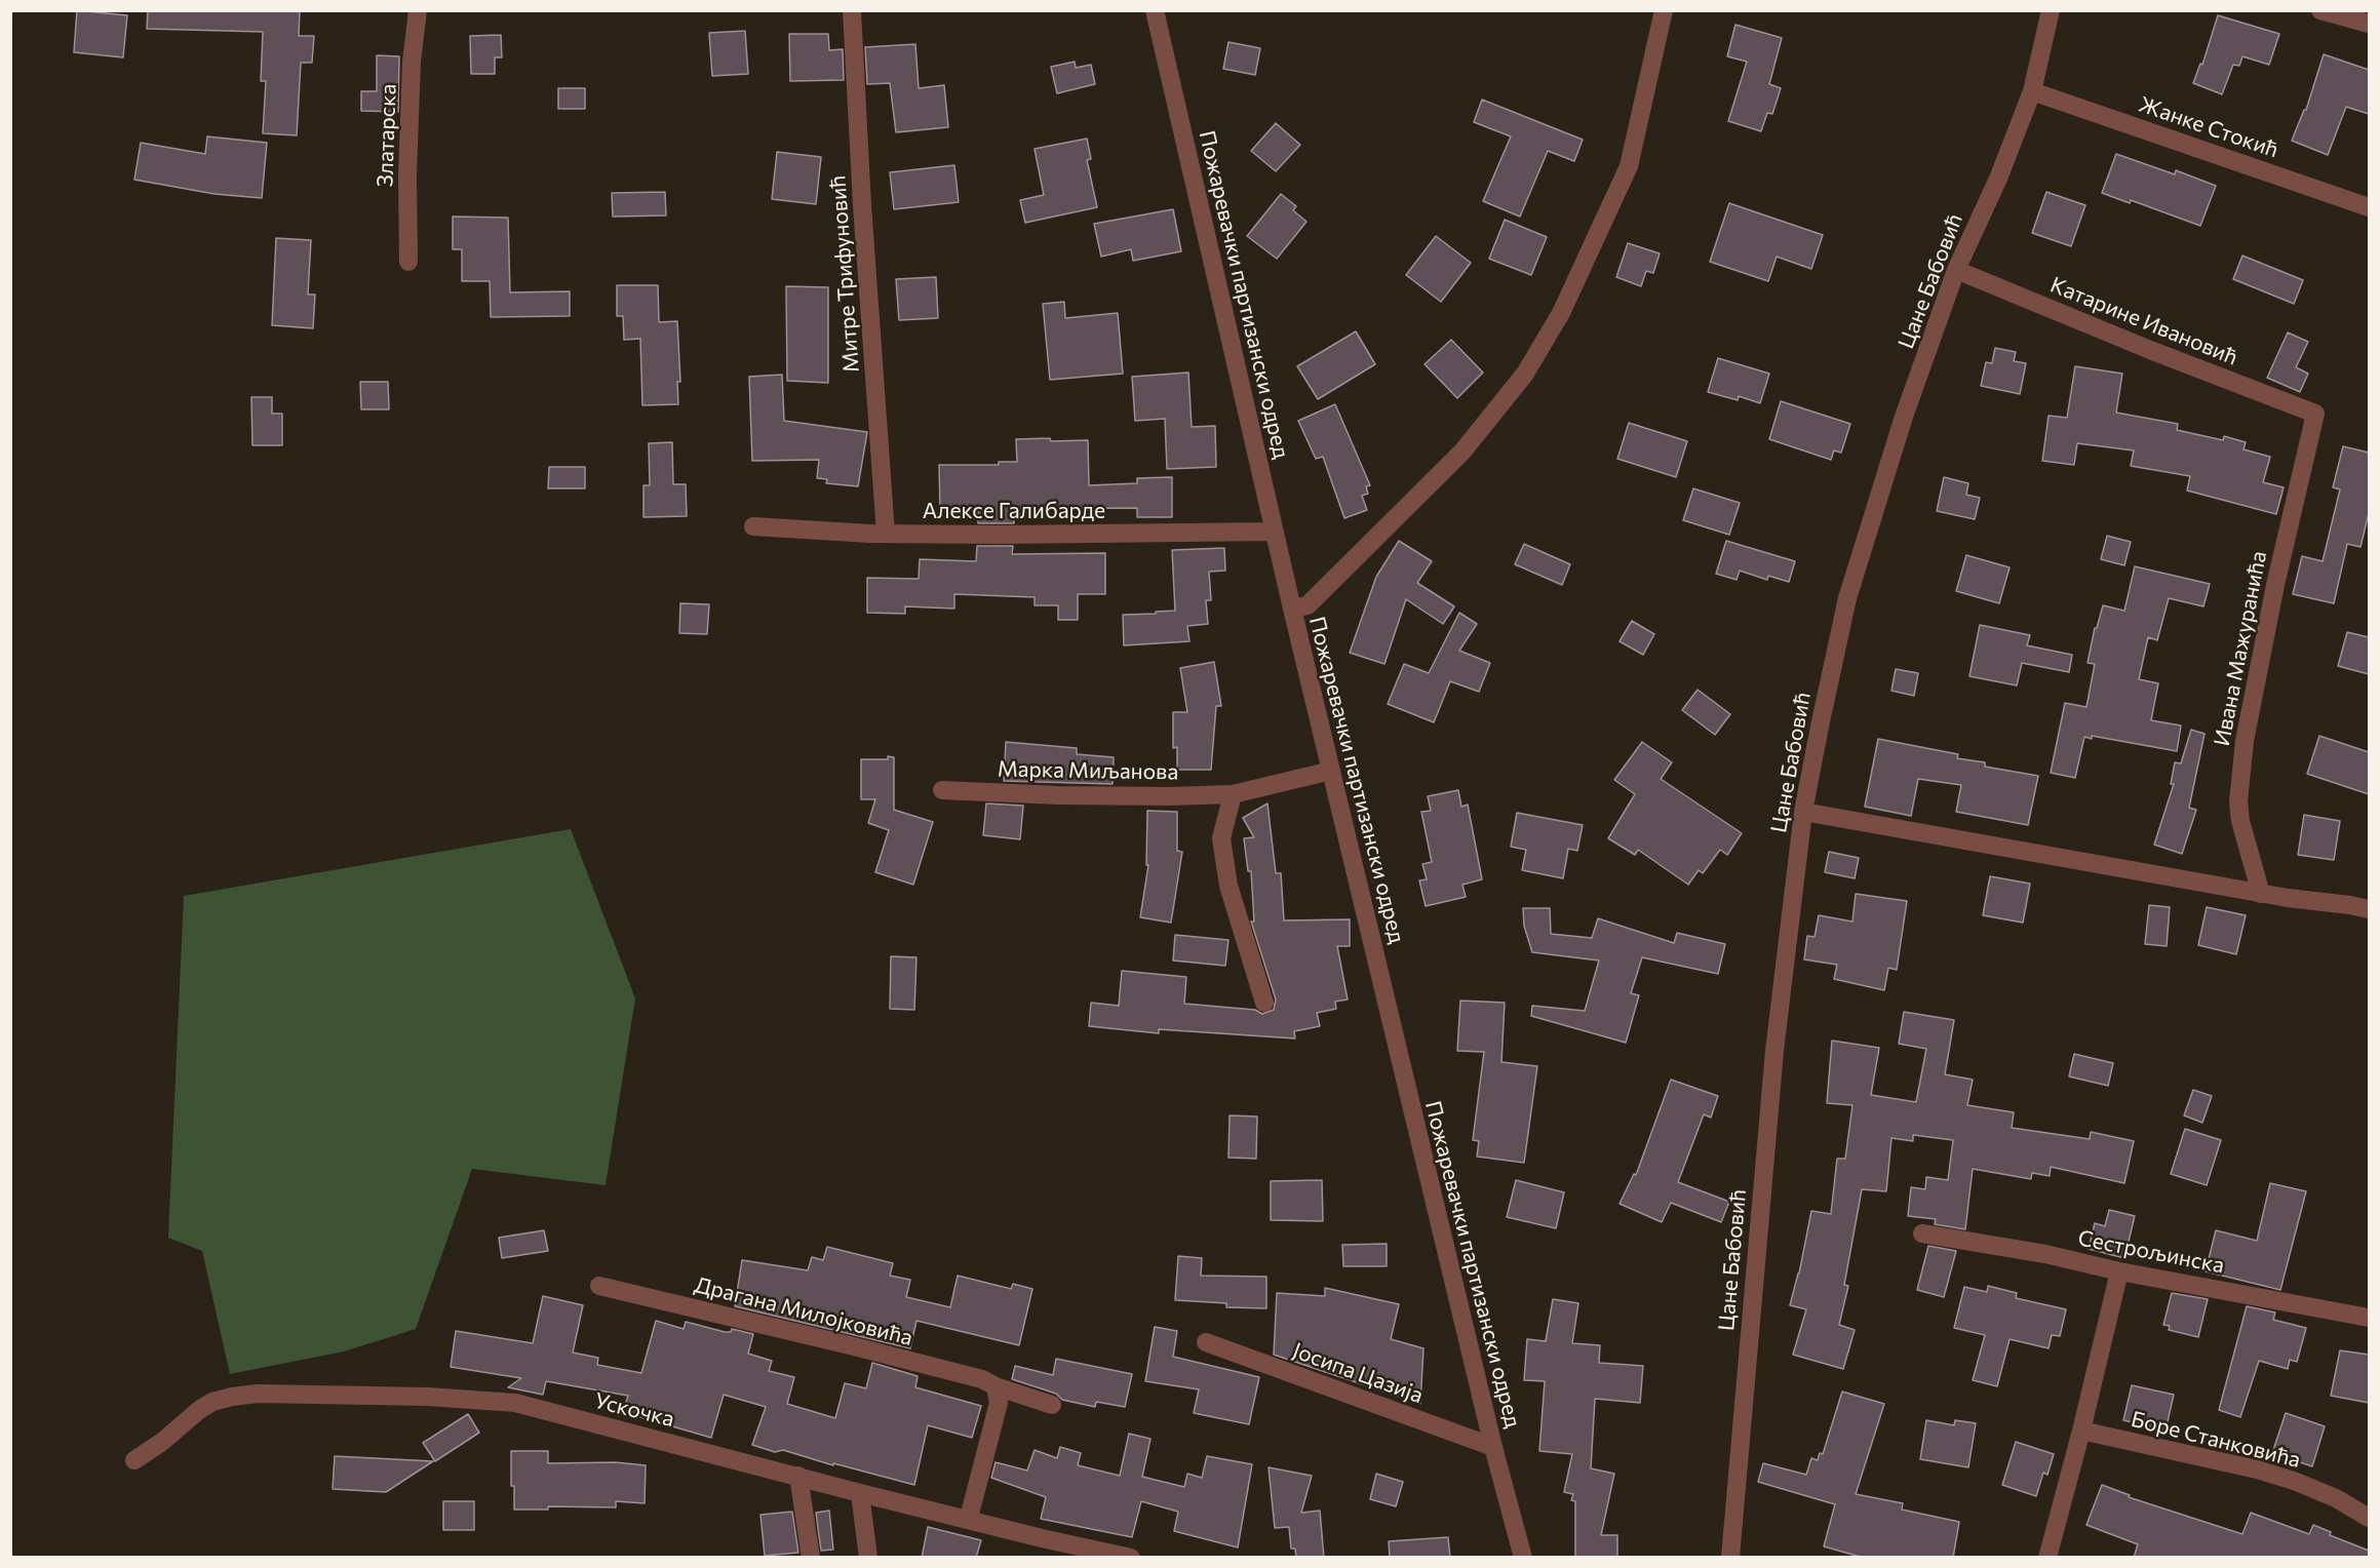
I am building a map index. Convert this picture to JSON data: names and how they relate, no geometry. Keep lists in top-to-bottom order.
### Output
{
  "streets": {
    "street": [
      "Жанке Стокић",
      "Златарска",
      "Митре Трифуновић",
      "Цане Бабовић",
      "Пожаревачки партизански одред",
      "Катарине Ивановић",
      "Алексе Галибарде",
      "Ивана Мажуранића",
      "Марка Миљанова",
      "Сестрољинска",
      "Драгана Милојковића",
      "Јосипа Цазија",
      "Ускочка",
      "Боре Станковића"
    ]
  },
  "crossings": [
    ["Жанке Стокић", "Цане Бабовић"],
    ["Митре Трифуновић", "Алексе Галибарде"],
    ["Цане Бабовић", "Катарине Ивановић"],
    ["Пожаревачки партизански одред", "Алексе Галибарде"],
    ["Пожаревачки партизански одред", "Марка Миљанова"],
    ["Пожаревачки партизански одред", "Јосипа Цазија"],
    ["Катарине Ивановић", "Ивана Мажуранића"]
  ]
}
